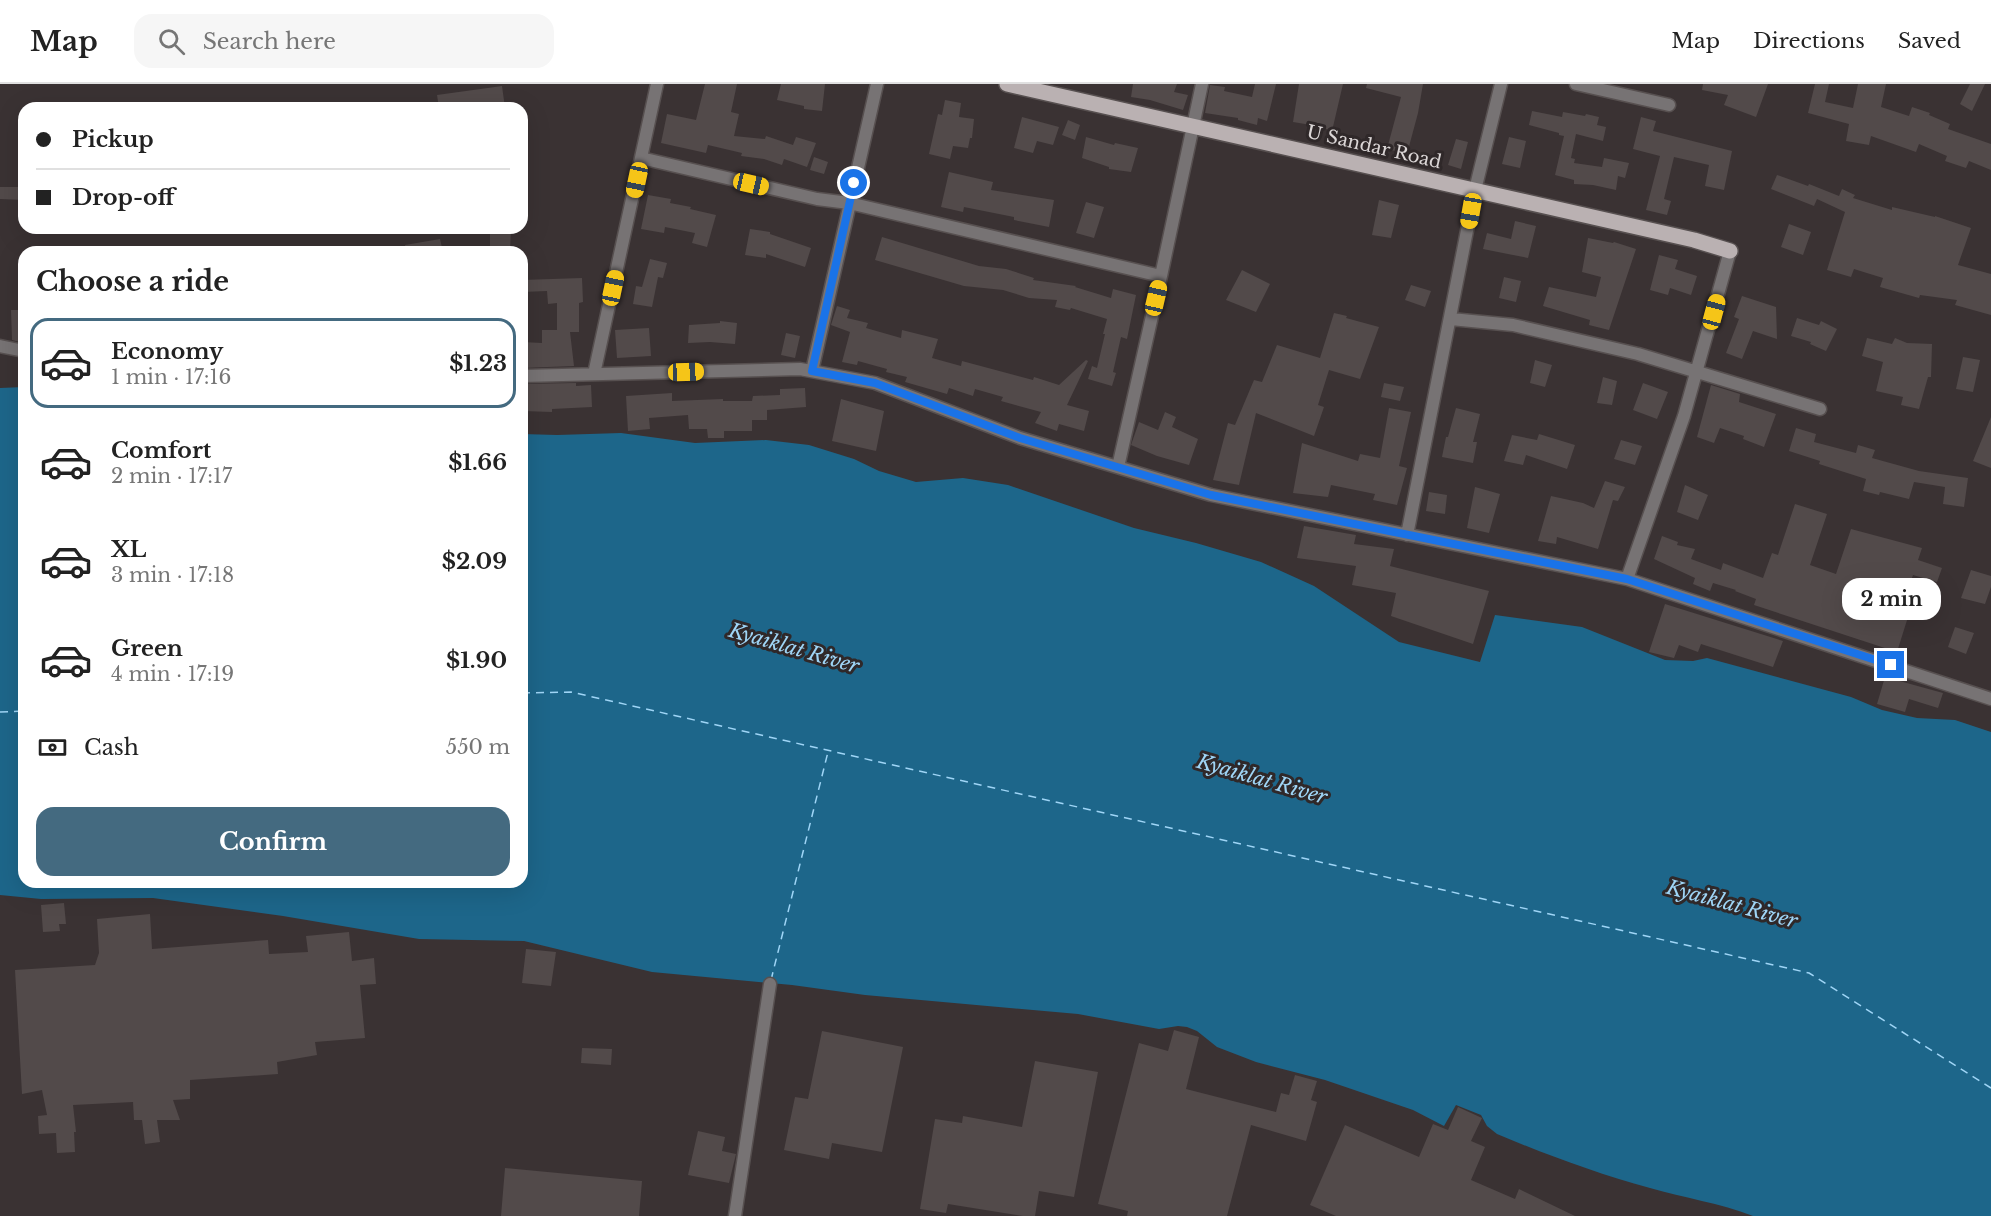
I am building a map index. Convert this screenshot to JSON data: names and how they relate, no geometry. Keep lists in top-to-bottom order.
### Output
{
  "streets": {
    "main road": ["U Sandar Road"]
  },
  "water": ["Kyaiklat River"],
  "page": {
    "header": "Map",
    "search": "Search here",
    "nav": ["Map", "Directions", "Saved"],
    "banner": ["Pickup", "Drop-off"],
    "heading": "Choose a ride",
    "list": [
      {
        "name": "Economy",
        "note": "1 min · 17:16",
        "value": "$1.23"
      },
      {
        "name": "Comfort",
        "note": "2 min · 17:17",
        "value": "$1.66"
      },
      {
        "name": "XL",
        "note": "3 min · 17:18",
        "value": "$2.09"
      },
      {
        "name": "Green",
        "note": "4 min · 17:19",
        "value": "$1.90"
      }
    ],
    "bubble": "2 min",
    "pay": ["Cash", "550 m"],
    "buttons": "Confirm"
  }
}
